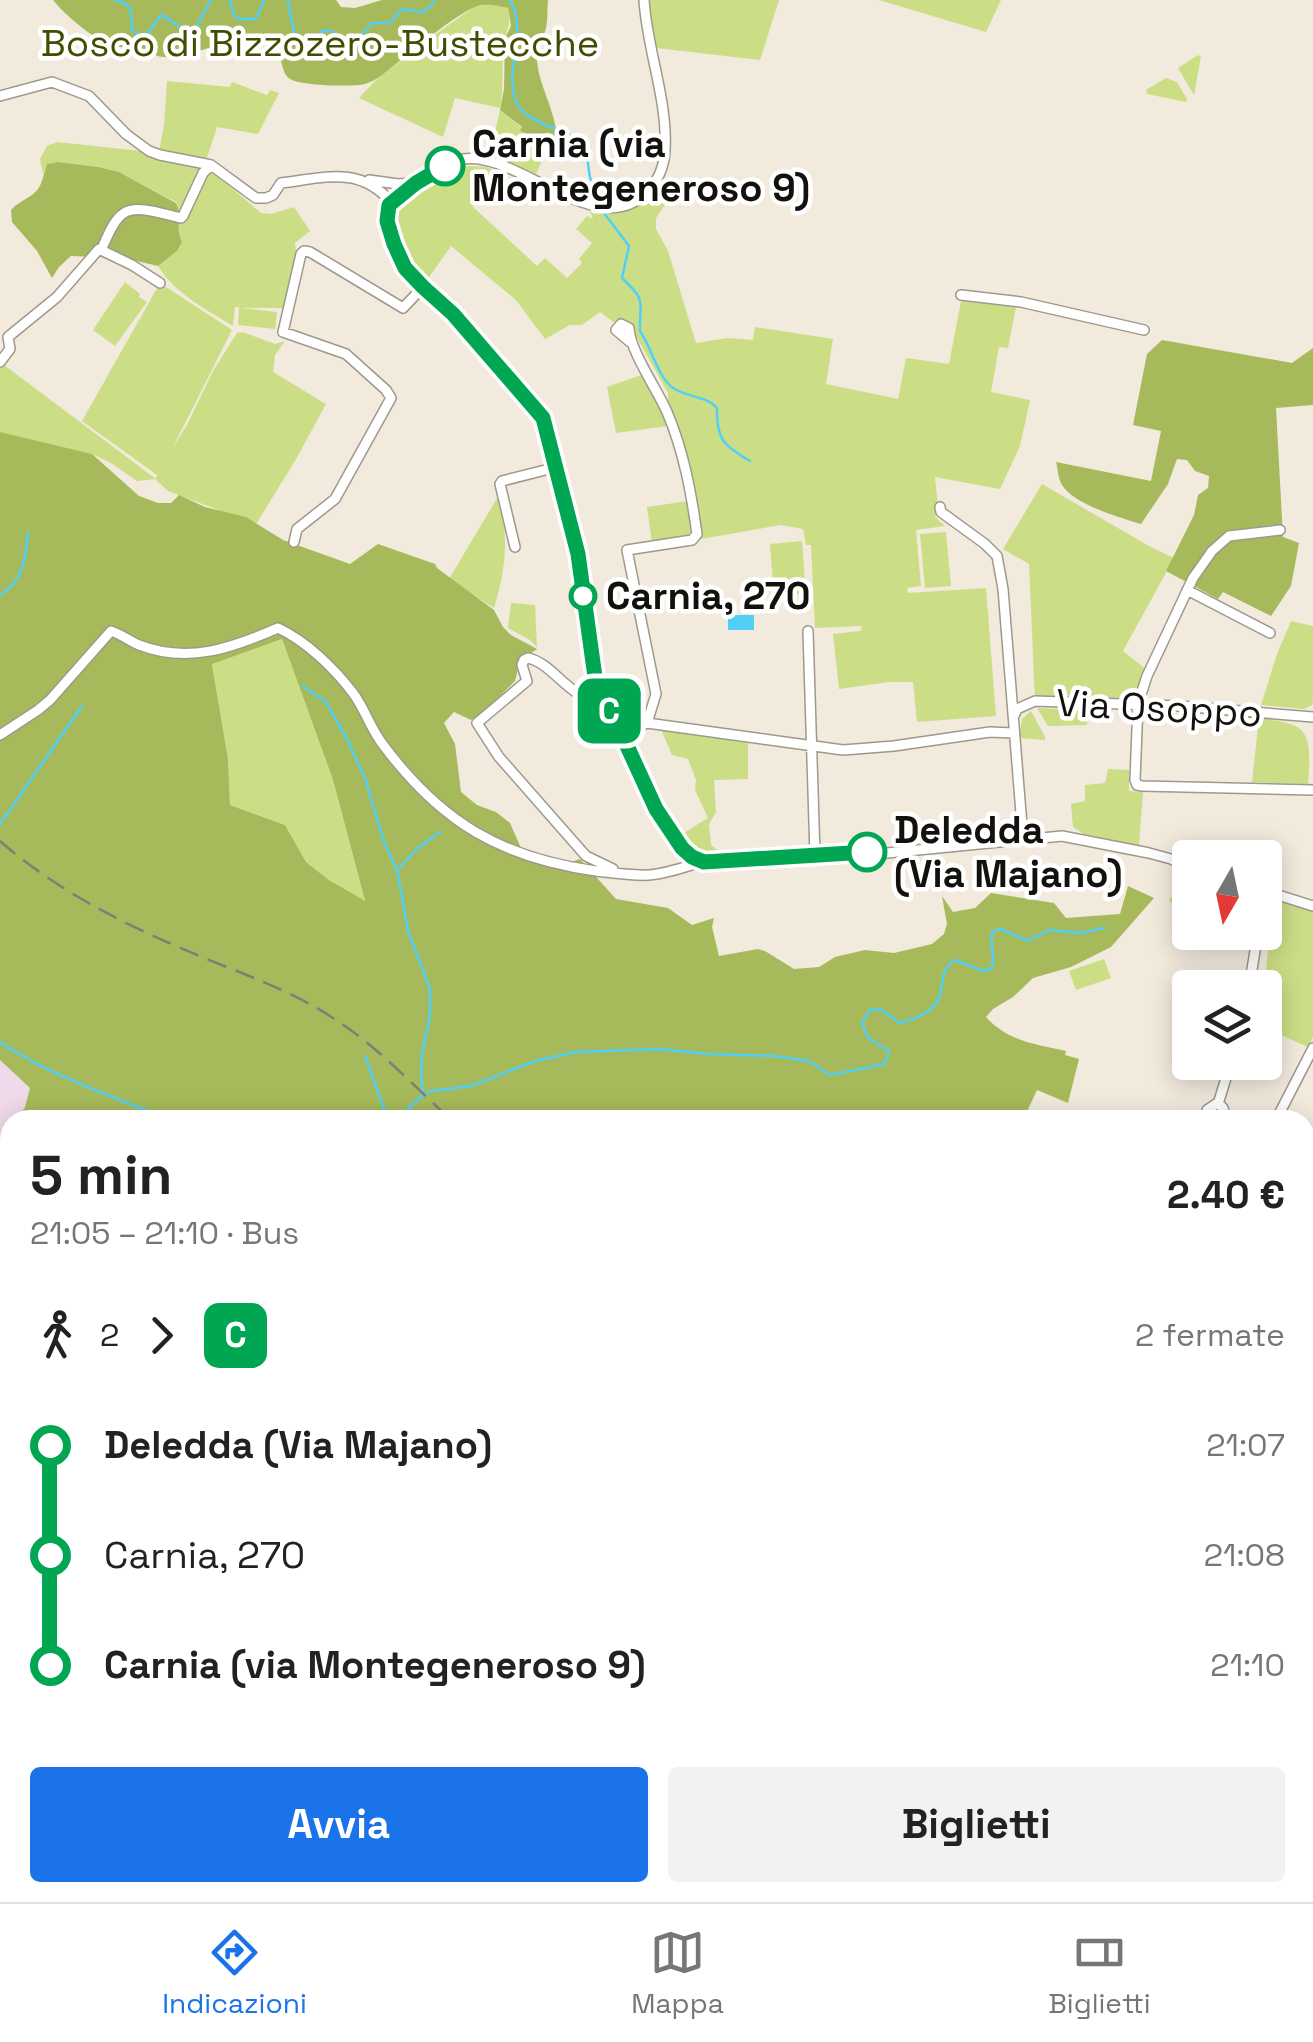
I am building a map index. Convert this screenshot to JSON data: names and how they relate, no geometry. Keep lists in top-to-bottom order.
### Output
{
  "streets": {
    "street": ["Via Osoppo"]
  },
  "parks": ["Bosco di Bizzozero-Bustecche"],
  "places": ["Carnia (via Montegeneroso 9)", "Carnia, 270", "Deledda (Via Majano)"],
  "lines": ["bus line C"],
  "north": "bottom",
  "page": {
    "on_map": "C",
    "heading": ["5 min", "21:05 – 21:10 · Bus", "2.40 €"],
    "legs": ["2", "C", "2 fermate"],
    "list": [
      {
        "name": "Deledda (Via Majano)",
        "value": "21:07"
      },
      {
        "name": "Carnia, 270",
        "value": "21:08"
      },
      {
        "name": "Carnia (via Montegeneroso 9)",
        "value": "21:10"
      }
    ],
    "buttons": ["Avvia", "Biglietti"],
    "tabs": ["Indicazioni", "Mappa", "Biglietti"]
  }
}
